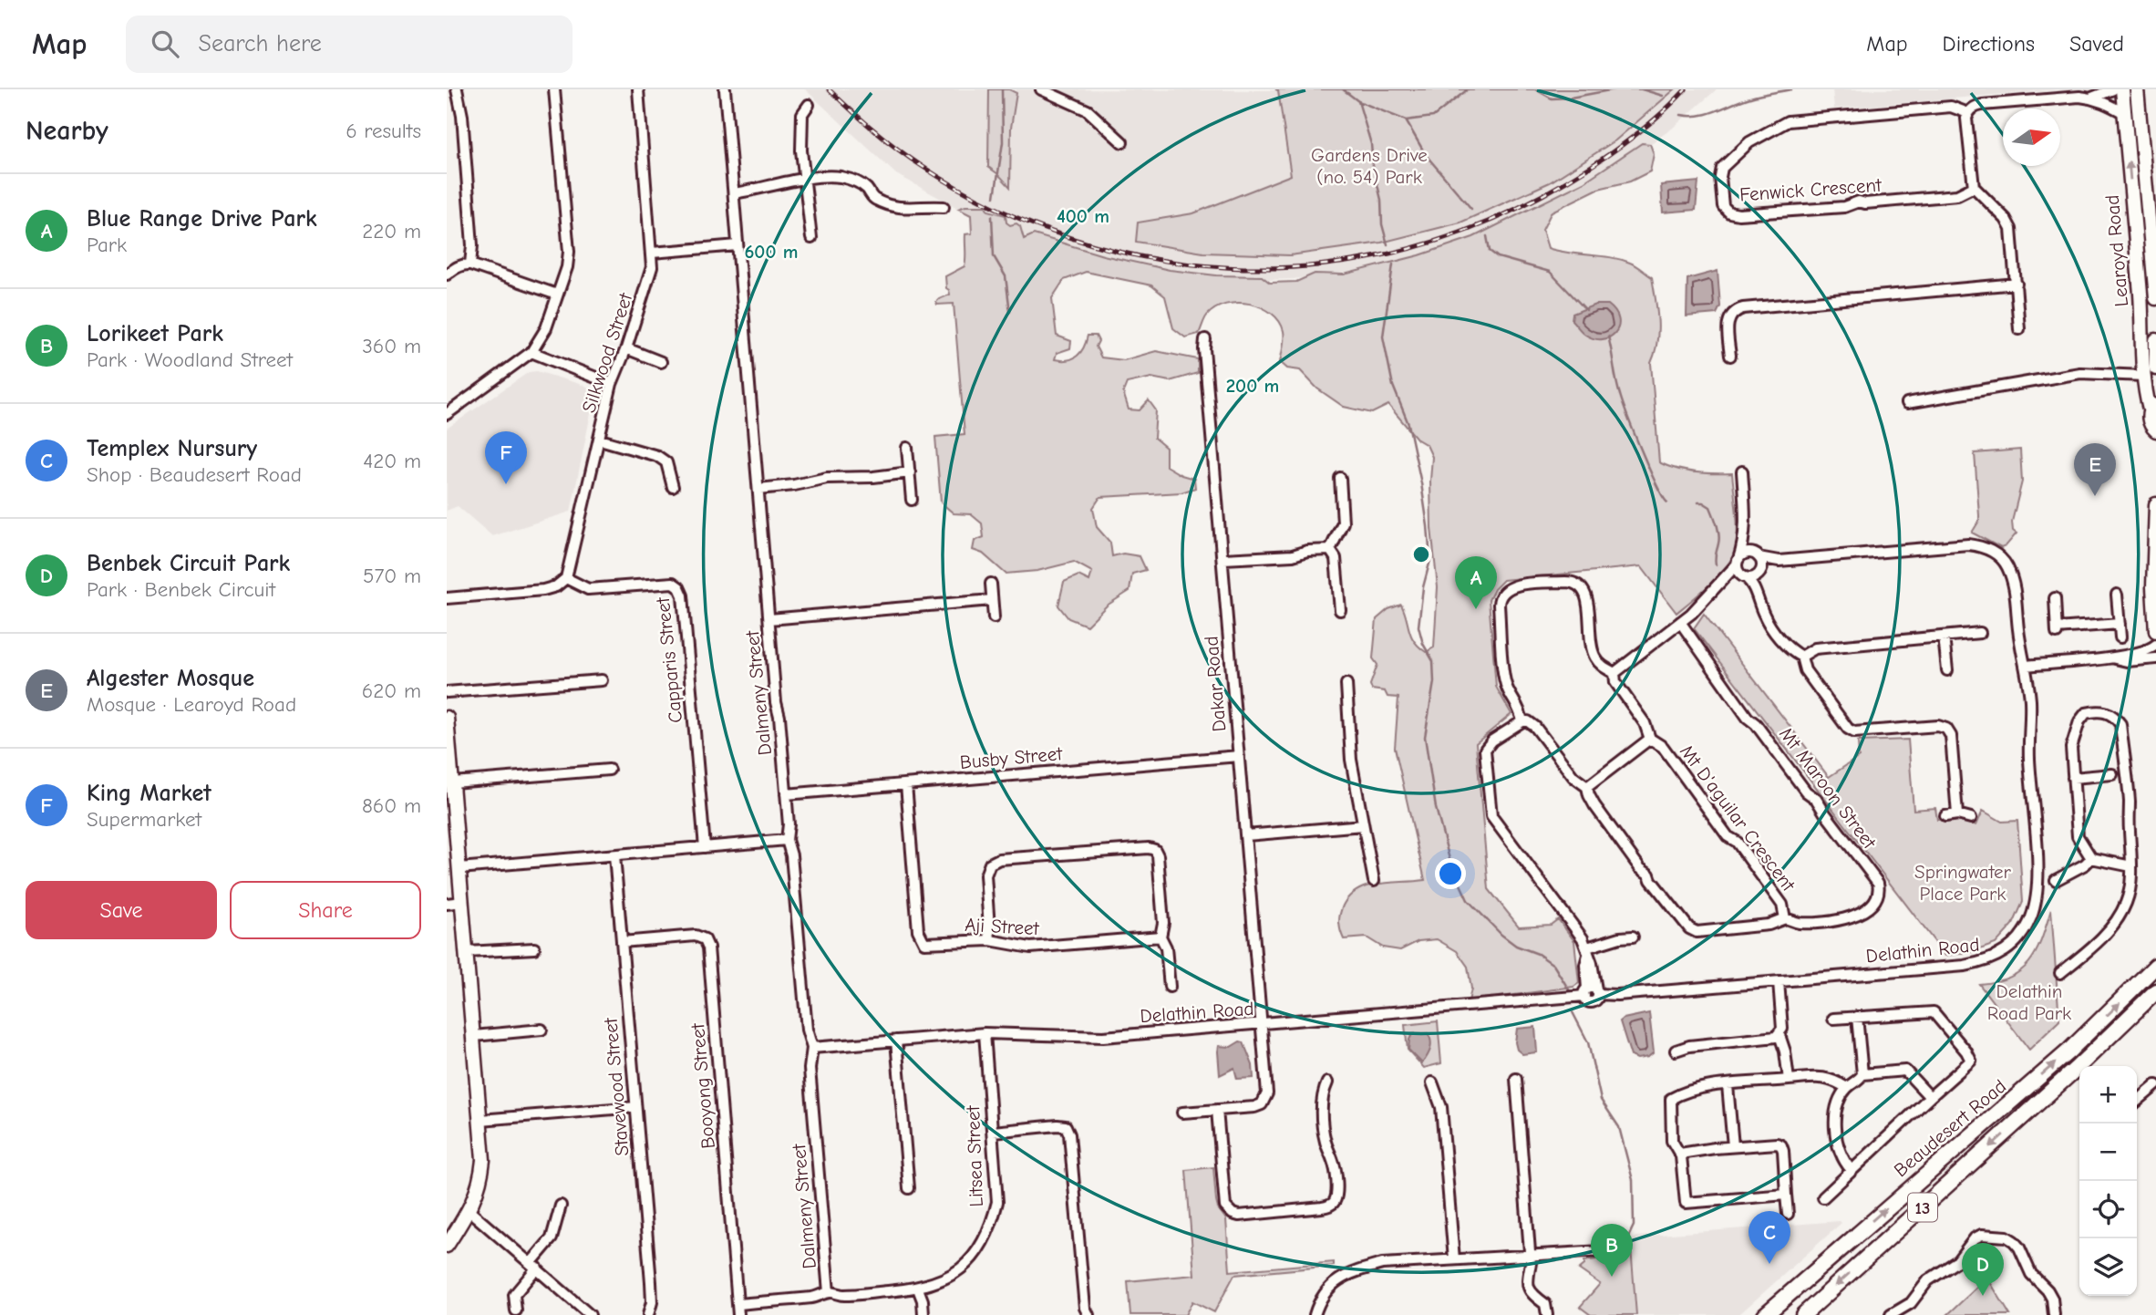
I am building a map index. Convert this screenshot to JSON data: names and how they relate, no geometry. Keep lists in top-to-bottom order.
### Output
{
  "streets": {
    "highway": ["Beaudesert Road", "13"],
    "main road": ["Learoyd Road"],
    "street": [
      "Fenwick Crescent",
      "Silkwood Street",
      "Capparis Street",
      "Dakar Road",
      "Dalmeny Street",
      "Busby Street",
      "Mt Maroon Street",
      "Mt D'aguilar Crescent",
      "Aji Street",
      "Delathin Road",
      "Booyong Street",
      "Stavewood Street",
      "Litsea Street"
    ]
  },
  "crossings": [
    ["Silkwood Street", "Capparis Street"],
    ["Dakar Road", "Busby Street"],
    ["Dakar Road", "Delathin Road"],
    ["Dalmeny Street", "Busby Street"],
    ["Dalmeny Street", "Delathin Road"],
    ["Dalmeny Street", "Litsea Street"],
    ["Busby Street", "Aji Street"],
    ["Mt Maroon Street", "Mt D'aguilar Crescent"],
    ["Delathin Road", "Litsea Street"],
    ["Booyong Street", "Stavewood Street"],
    ["Booyong Street", "Litsea Street"]
  ],
  "parks": ["Gardens Drive (no. 54) Park", "Springwater Place Park", "Delathin Road Park"],
  "north": "right",
  "page": {
    "header": "Map",
    "search": "Search here",
    "nav": ["Map", "Directions", "Saved"],
    "heading": ["Nearby", "6 results"],
    "list": [
      {
        "mark": "A",
        "name": "Blue Range Drive Park",
        "note": "Park",
        "value": "220 m"
      },
      {
        "mark": "B",
        "name": "Lorikeet Park",
        "note": "Park · Woodland Street",
        "value": "360 m"
      },
      {
        "mark": "C",
        "name": "Templex Nursury",
        "note": "Shop · Beaudesert Road",
        "value": "420 m"
      },
      {
        "mark": "D",
        "name": "Benbek Circuit Park",
        "note": "Park · Benbek Circuit",
        "value": "570 m"
      },
      {
        "mark": "E",
        "name": "Algester Mosque",
        "note": "Mosque · Learoyd Road",
        "value": "620 m"
      },
      {
        "mark": "F",
        "name": "King Market",
        "note": "Supermarket",
        "value": "860 m"
      }
    ],
    "pins": [
      "F",
      "E",
      "A",
      "C",
      "B",
      "D"
    ],
    "buttons": ["Save", "Share"],
    "map_buttons": ["+", "−"]
  },
  "rings": ["400 m", "600 m", "200 m"]
}
